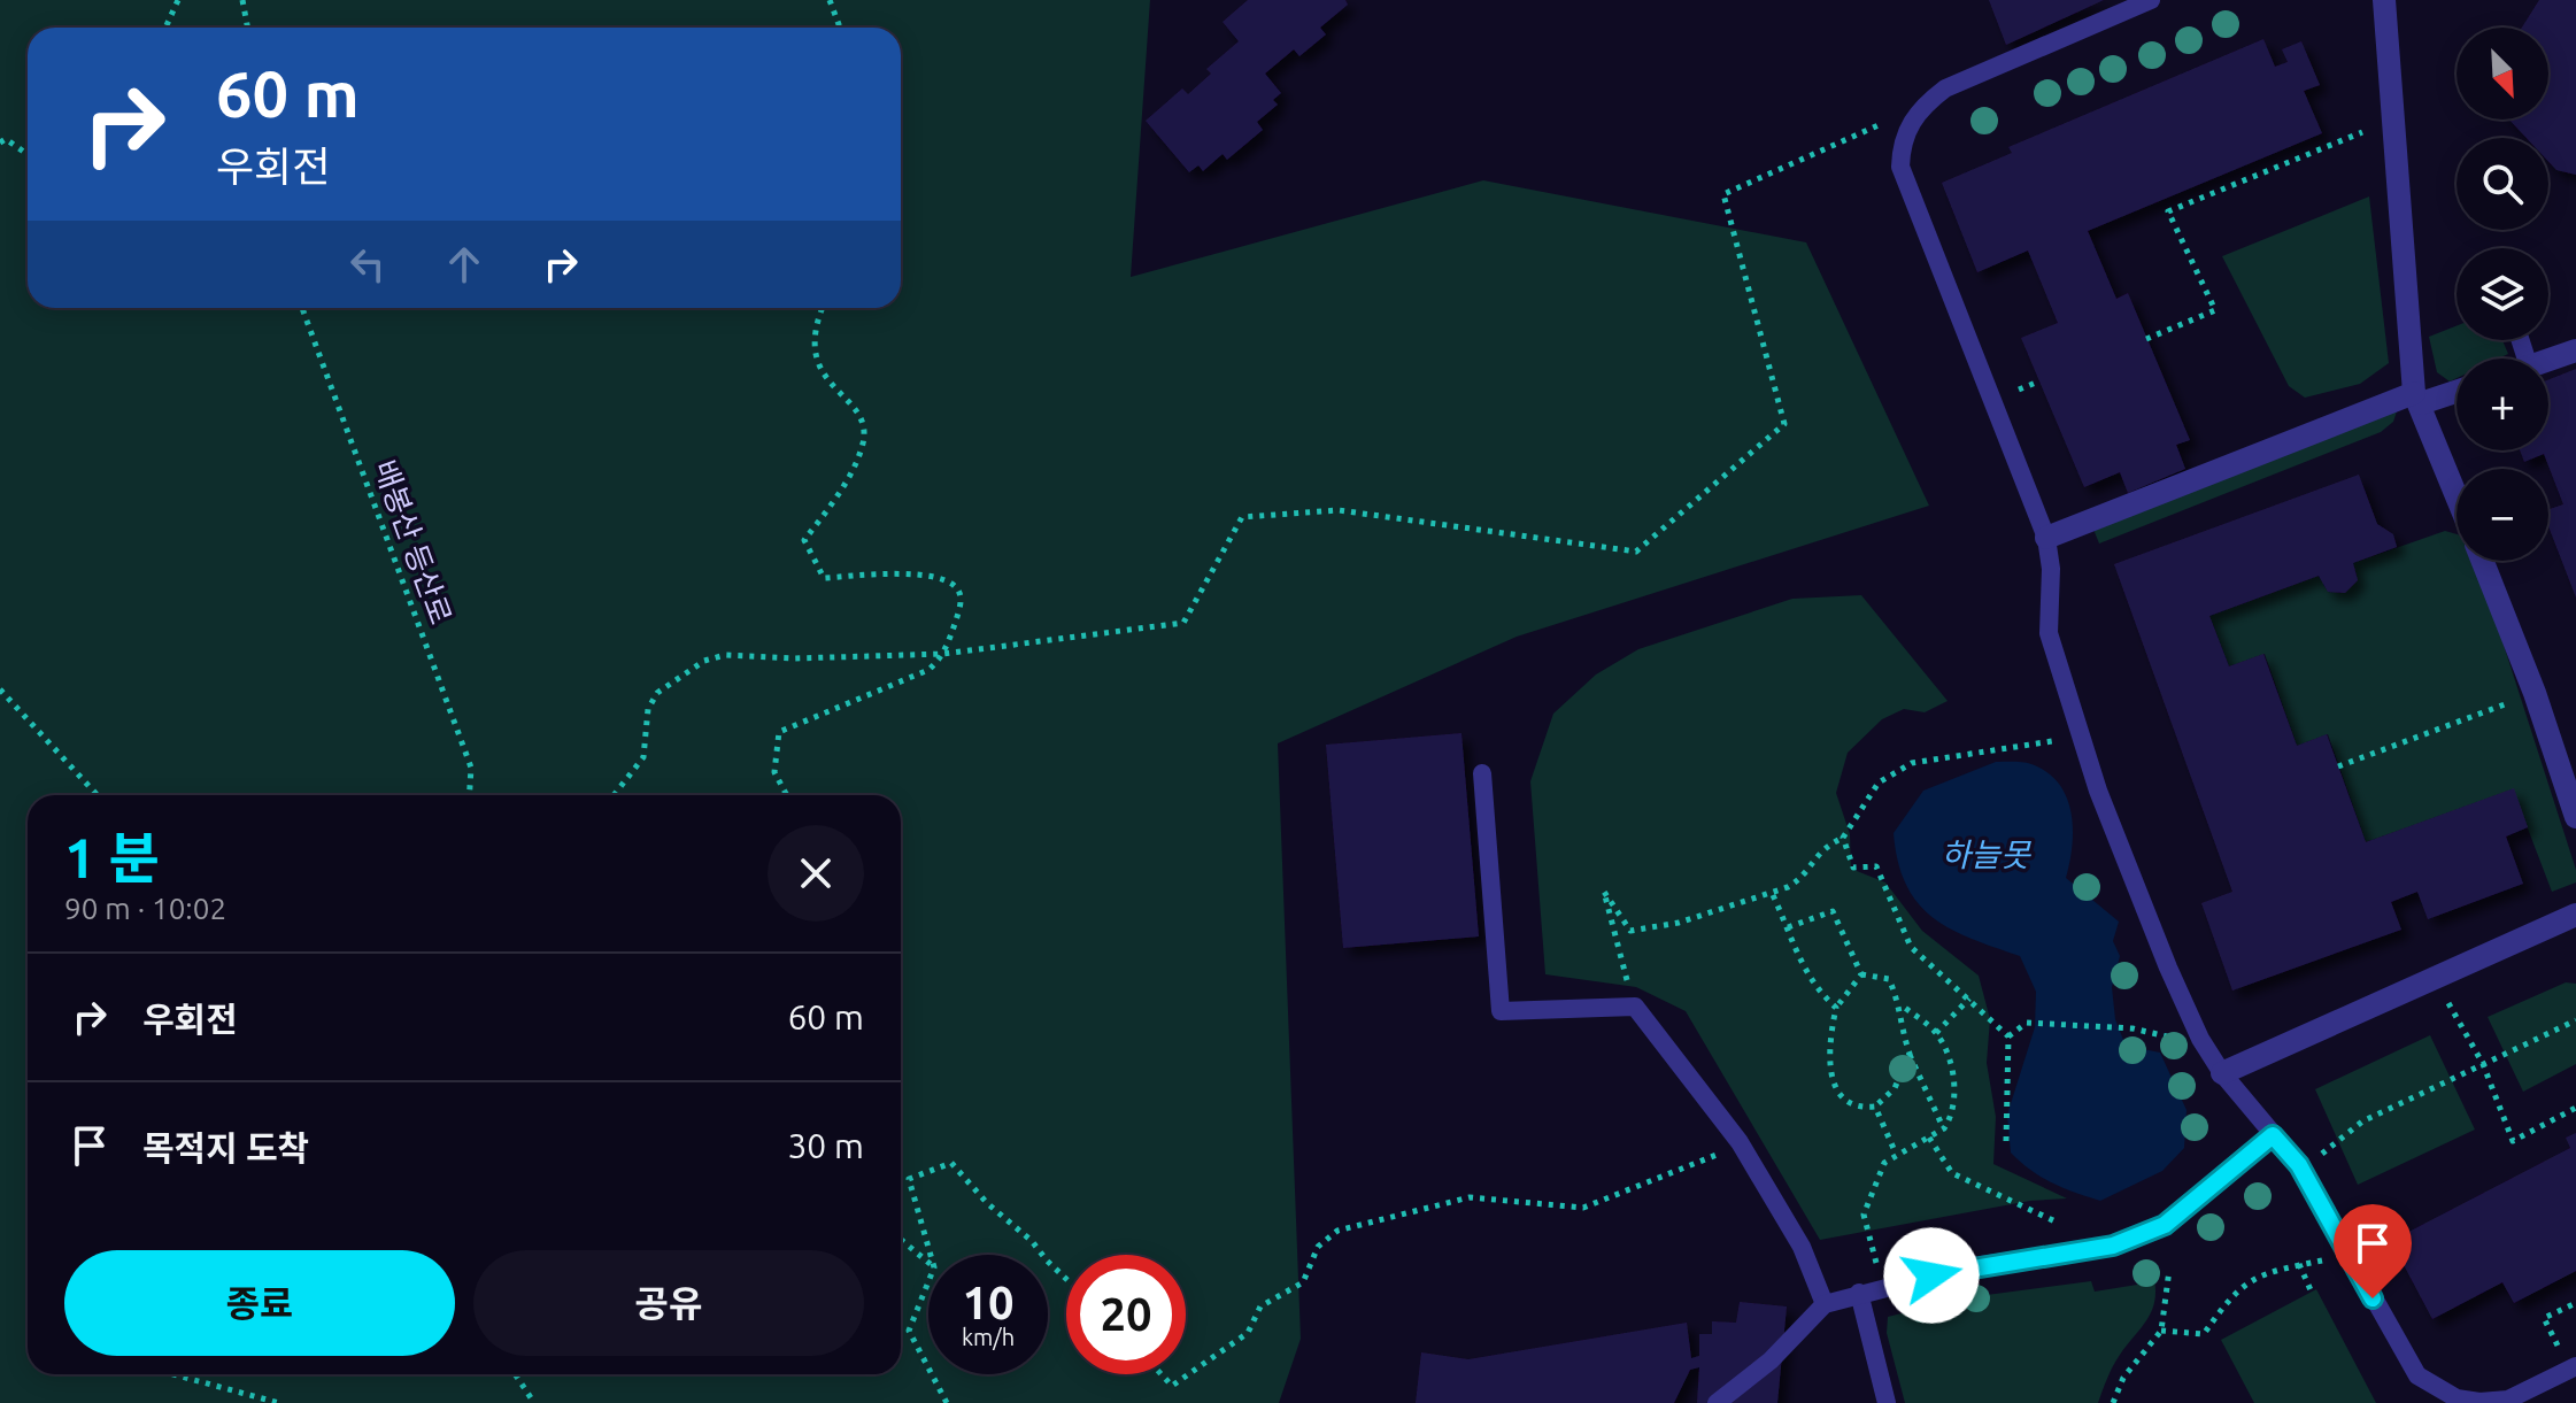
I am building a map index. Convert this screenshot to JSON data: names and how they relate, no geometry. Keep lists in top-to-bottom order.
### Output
{
  "streets": {
    "path": ["배봉산 등산로"]
  },
  "water": ["하늘못"],
  "north": "bottom right",
  "page": {
    "map_buttons": ["+", "−"],
    "turn": ["60 m", "우회전"],
    "heading": ["1 분", "90 m · 10:02"],
    "list": [
      {
        "name": "우회전",
        "value": "60 m"
      },
      {
        "name": "목적지 도착",
        "value": "30 m"
      }
    ],
    "buttons": ["종료", "공유"],
    "speed": "10 km/h",
    "limit": "20"
  }
}
